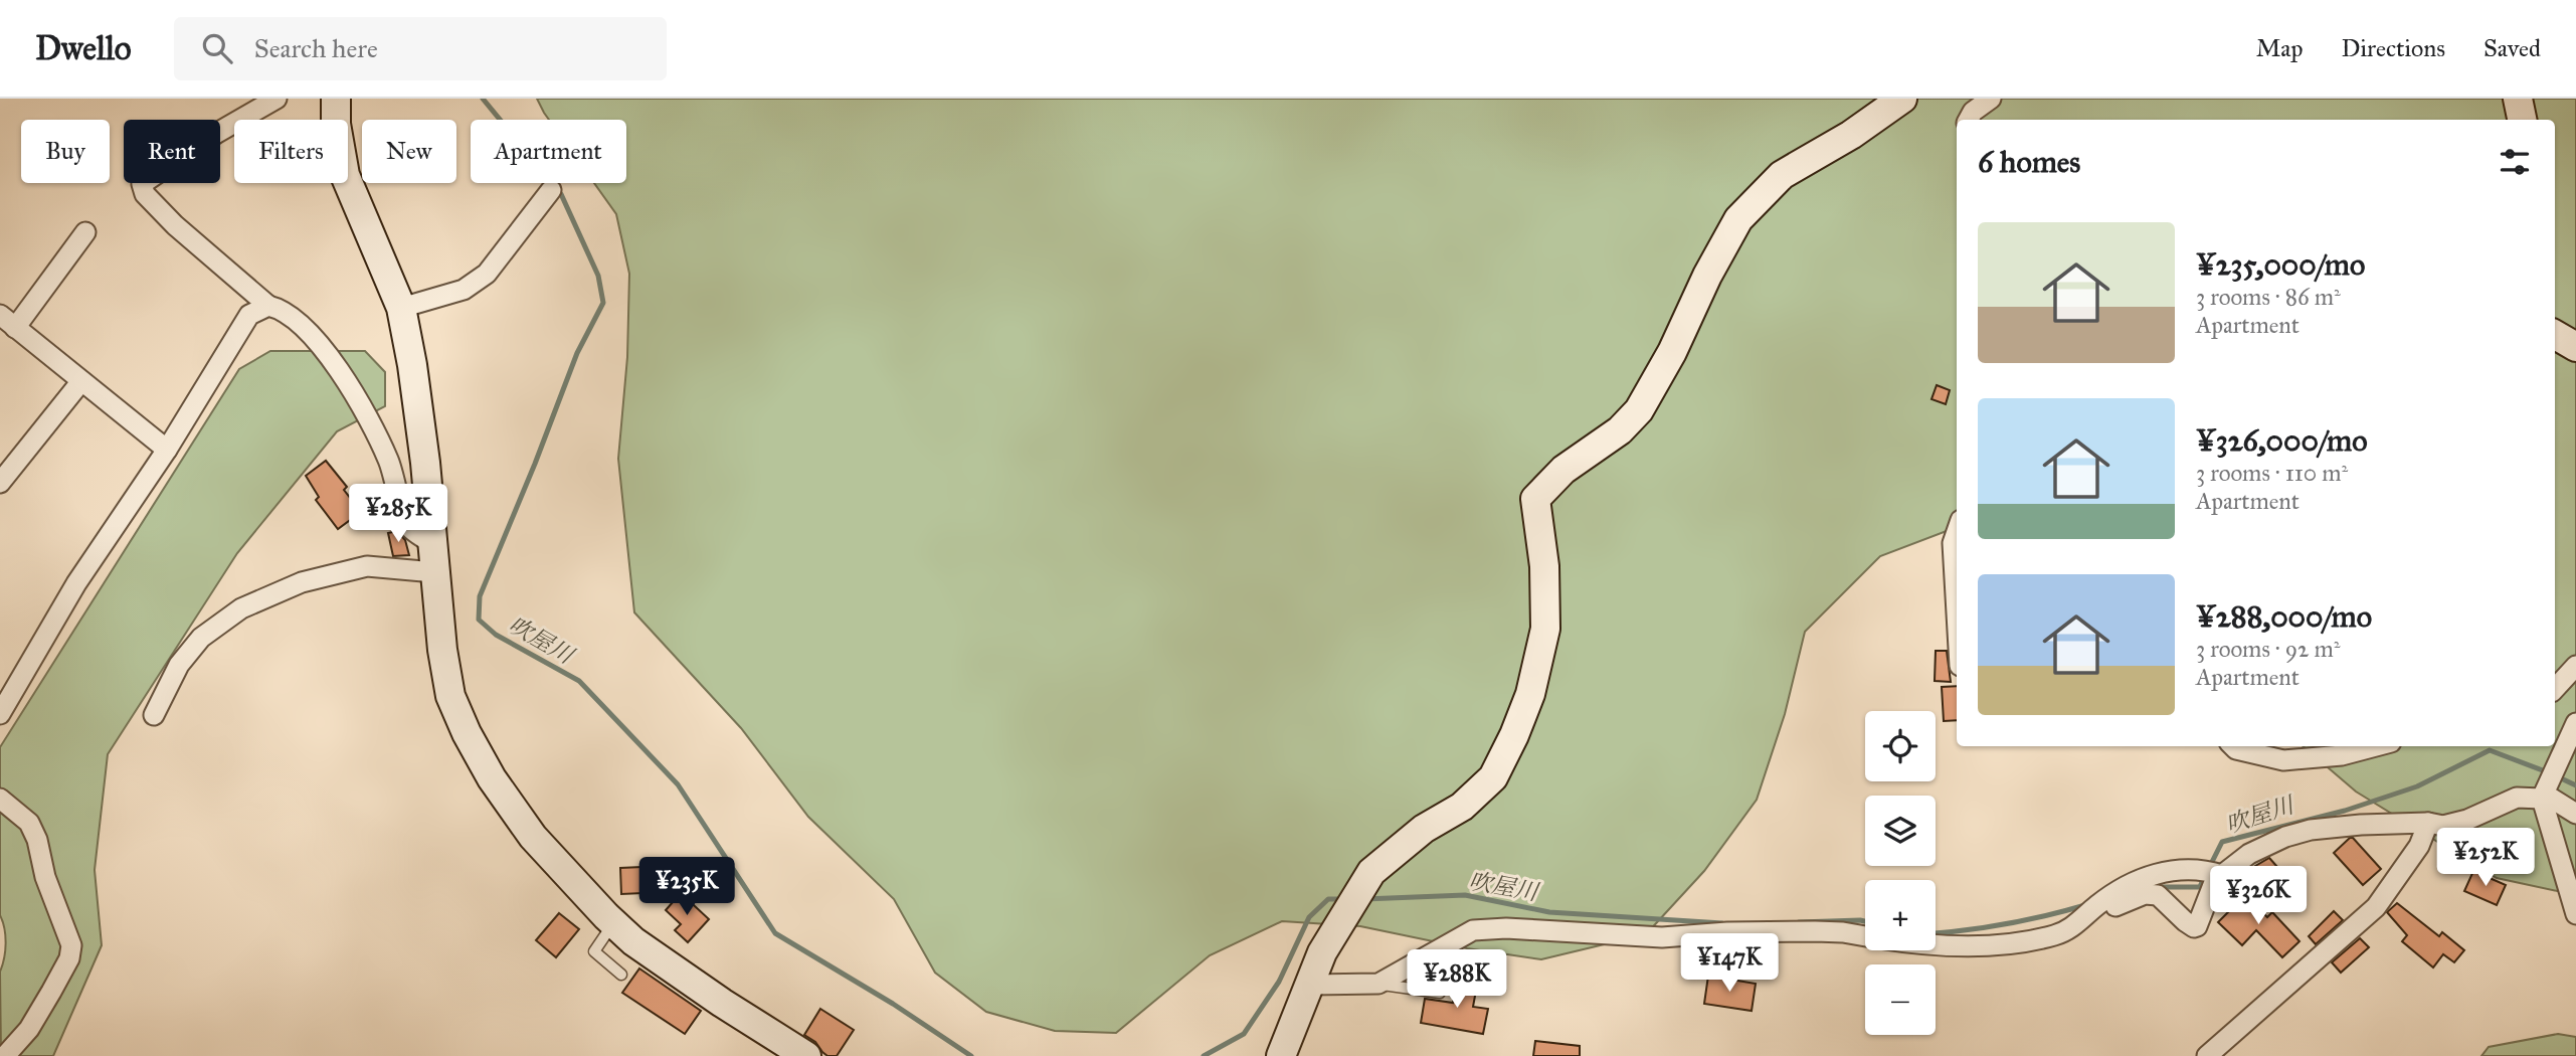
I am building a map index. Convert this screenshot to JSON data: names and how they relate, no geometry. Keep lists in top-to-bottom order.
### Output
{
  "water": ["吹屋川"],
  "page": {
    "header": "Dwello",
    "search": "Search here",
    "nav": ["Map", "Directions", "Saved"],
    "chip": [
      "Buy",
      "Rent",
      "Filters",
      "New",
      "Apartment"
    ],
    "heading": "6 homes",
    "list": [
      {
        "name": "¥235,000/mo",
        "note": "3 rooms · 86 m² · Apartment"
      },
      {
        "name": "¥326,000/mo",
        "note": "3 rooms · 110 m² · Apartment"
      },
      {
        "name": "¥288,000/mo",
        "note": "3 rooms · 92 m² · Apartment"
      }
    ],
    "price": [
      "¥285K",
      "¥252K",
      "¥235K",
      "¥326K",
      "¥147K",
      "¥288K"
    ],
    "map_buttons": ["+", "−"]
  }
}
